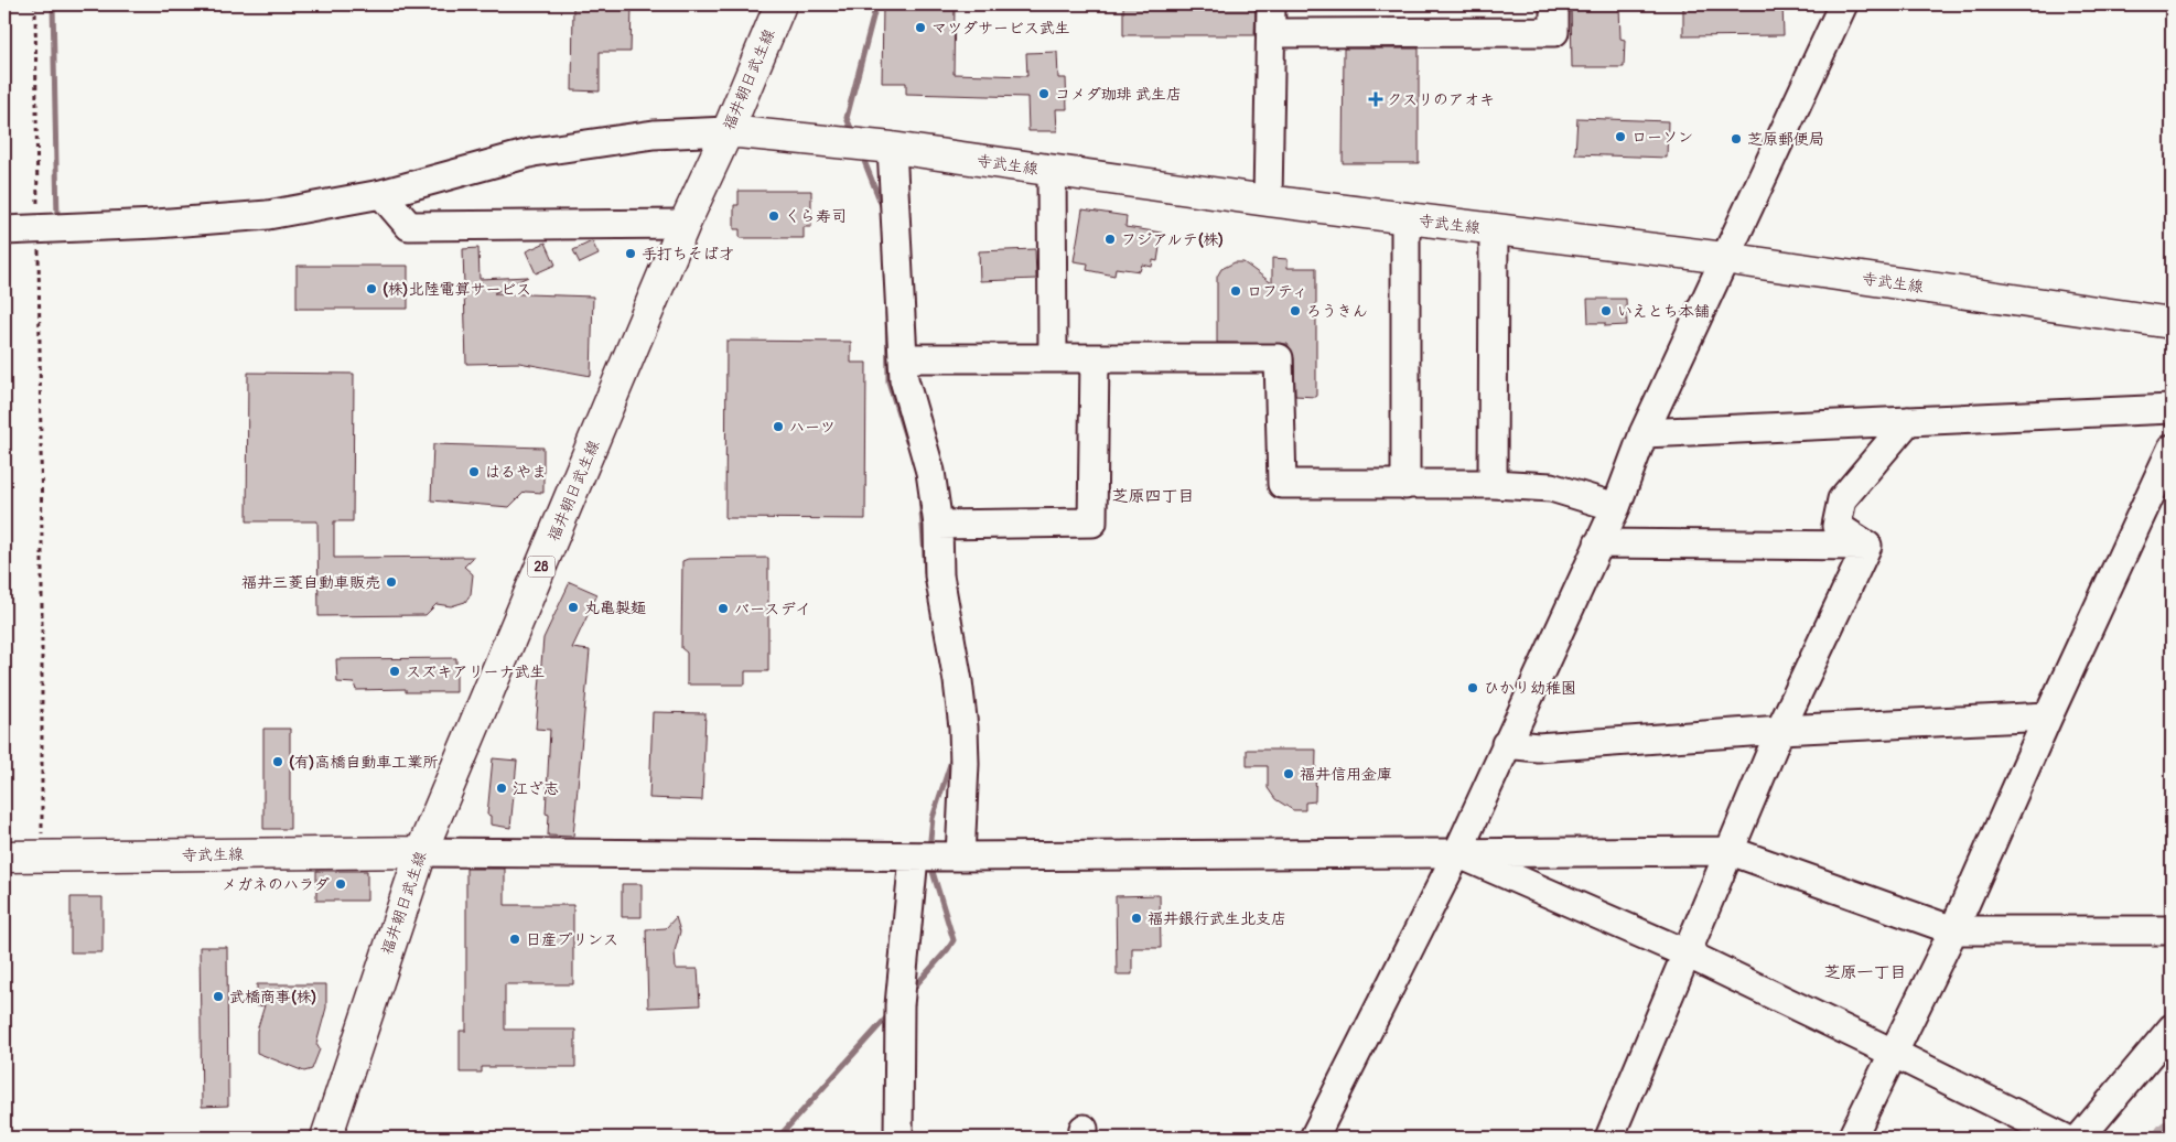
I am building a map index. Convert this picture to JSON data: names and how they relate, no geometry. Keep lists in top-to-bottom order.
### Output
{
  "streets": {
    "main road": ["福井朝日武生線", "寺武生線", "28"]
  },
  "crossings": [
    ["福井朝日武生線", "寺武生線"]
  ],
  "districts": ["芝原四丁目", "芝原一丁目"],
  "places": {
    "other": [
      "マツダサービス武生",
      "コメダ珈琲 武生店",
      "ローソン",
      "芝原郵便局",
      "くら寿司",
      "フジアルテ(株)",
      "手打ちそば才",
      "(株)北陸電算サービス",
      "ロフティ",
      "ろうきん",
      "いえとち本舗",
      "ハーツ",
      "はるやま",
      "福井三菱自動車販売",
      "丸亀製麺",
      "バースデイ",
      "スズキアリーナ武生",
      "ひかり幼稚園",
      "(有)高橋自動車工業所",
      "福井信用金庫",
      "江ざ志",
      "メガネのハラダ",
      "福井銀行武生北支店",
      "日産プリンス",
      "武橋商事(株)"
    ],
    "health": ["クスリのアオキ"]
  }
}
